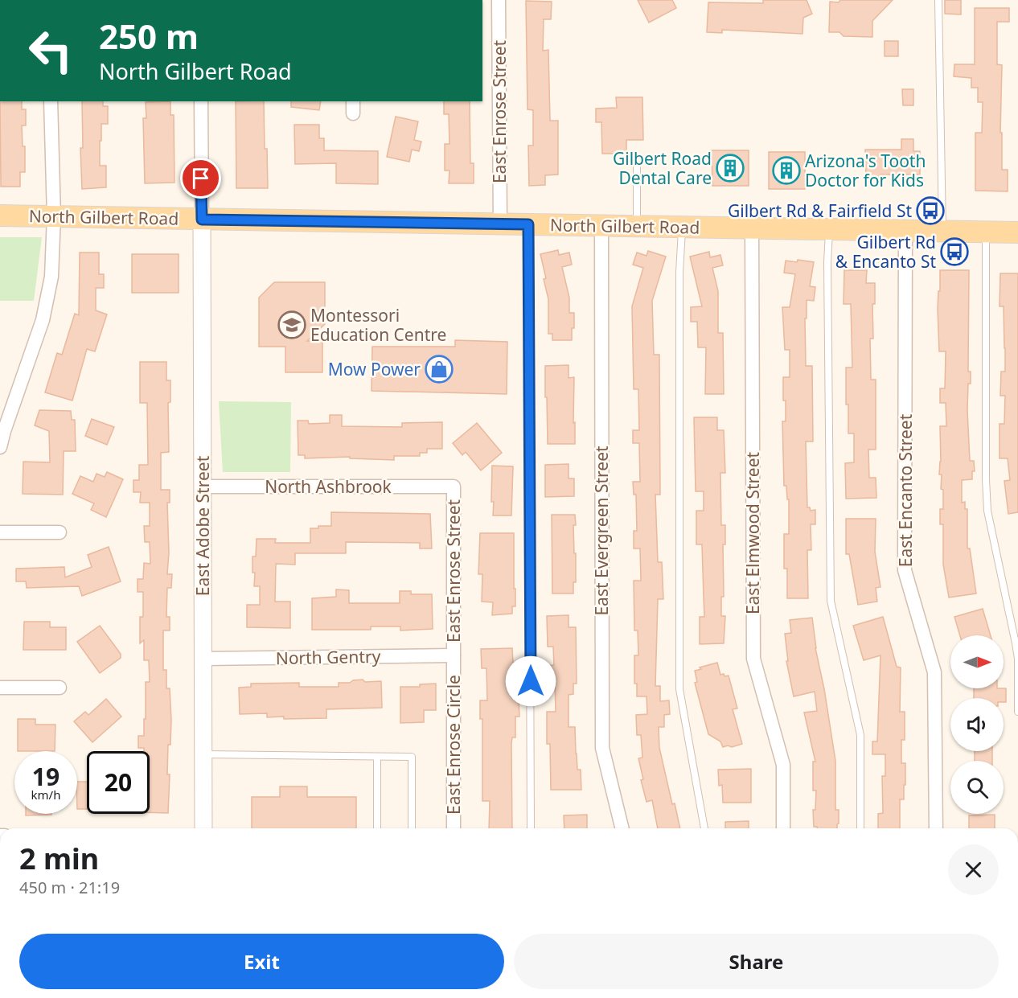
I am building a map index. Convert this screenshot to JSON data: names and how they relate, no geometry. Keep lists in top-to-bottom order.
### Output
{
  "streets": {
    "main road": ["North Gilbert Road"],
    "street": [
      "East Enrose Street",
      "North Ashbrook",
      "East Encanto Street",
      "East Adobe Street",
      "East Evergreen Street",
      "East Elmwood Street",
      "North Gentry",
      "East Enrose Circle"
    ]
  },
  "crossings": [
    ["East Enrose Street", "North Gilbert Road"],
    ["East Enrose Street", "North Ashbrook"],
    ["East Enrose Street", "North Gentry"],
    ["East Enrose Street", "East Enrose Circle"],
    ["North Gilbert Road", "East Encanto Street"],
    ["North Gilbert Road", "East Adobe Street"],
    ["North Gilbert Road", "East Evergreen Street"],
    ["North Gilbert Road", "East Elmwood Street"],
    ["North Ashbrook", "East Adobe Street"],
    ["East Adobe Street", "North Gentry"],
    ["North Gentry", "East Enrose Circle"]
  ],
  "places": {
    "building": ["Gilbert Road Dental Care", "Arizona's Tooth Doctor for Kids"],
    "bus stop": ["Gilbert Rd & Fairfield St", "Gilbert Rd & Encanto St"],
    "school or university": ["Montessori Education Centre"],
    "shop": ["Mow Power"]
  },
  "north": "right",
  "page": {
    "turn": ["250 m", "North Gilbert Road"],
    "speed": "19 km/h",
    "limit": "20",
    "heading": ["2 min", "450 m · 21:19"],
    "buttons": ["Exit", "Share"]
  }
}
